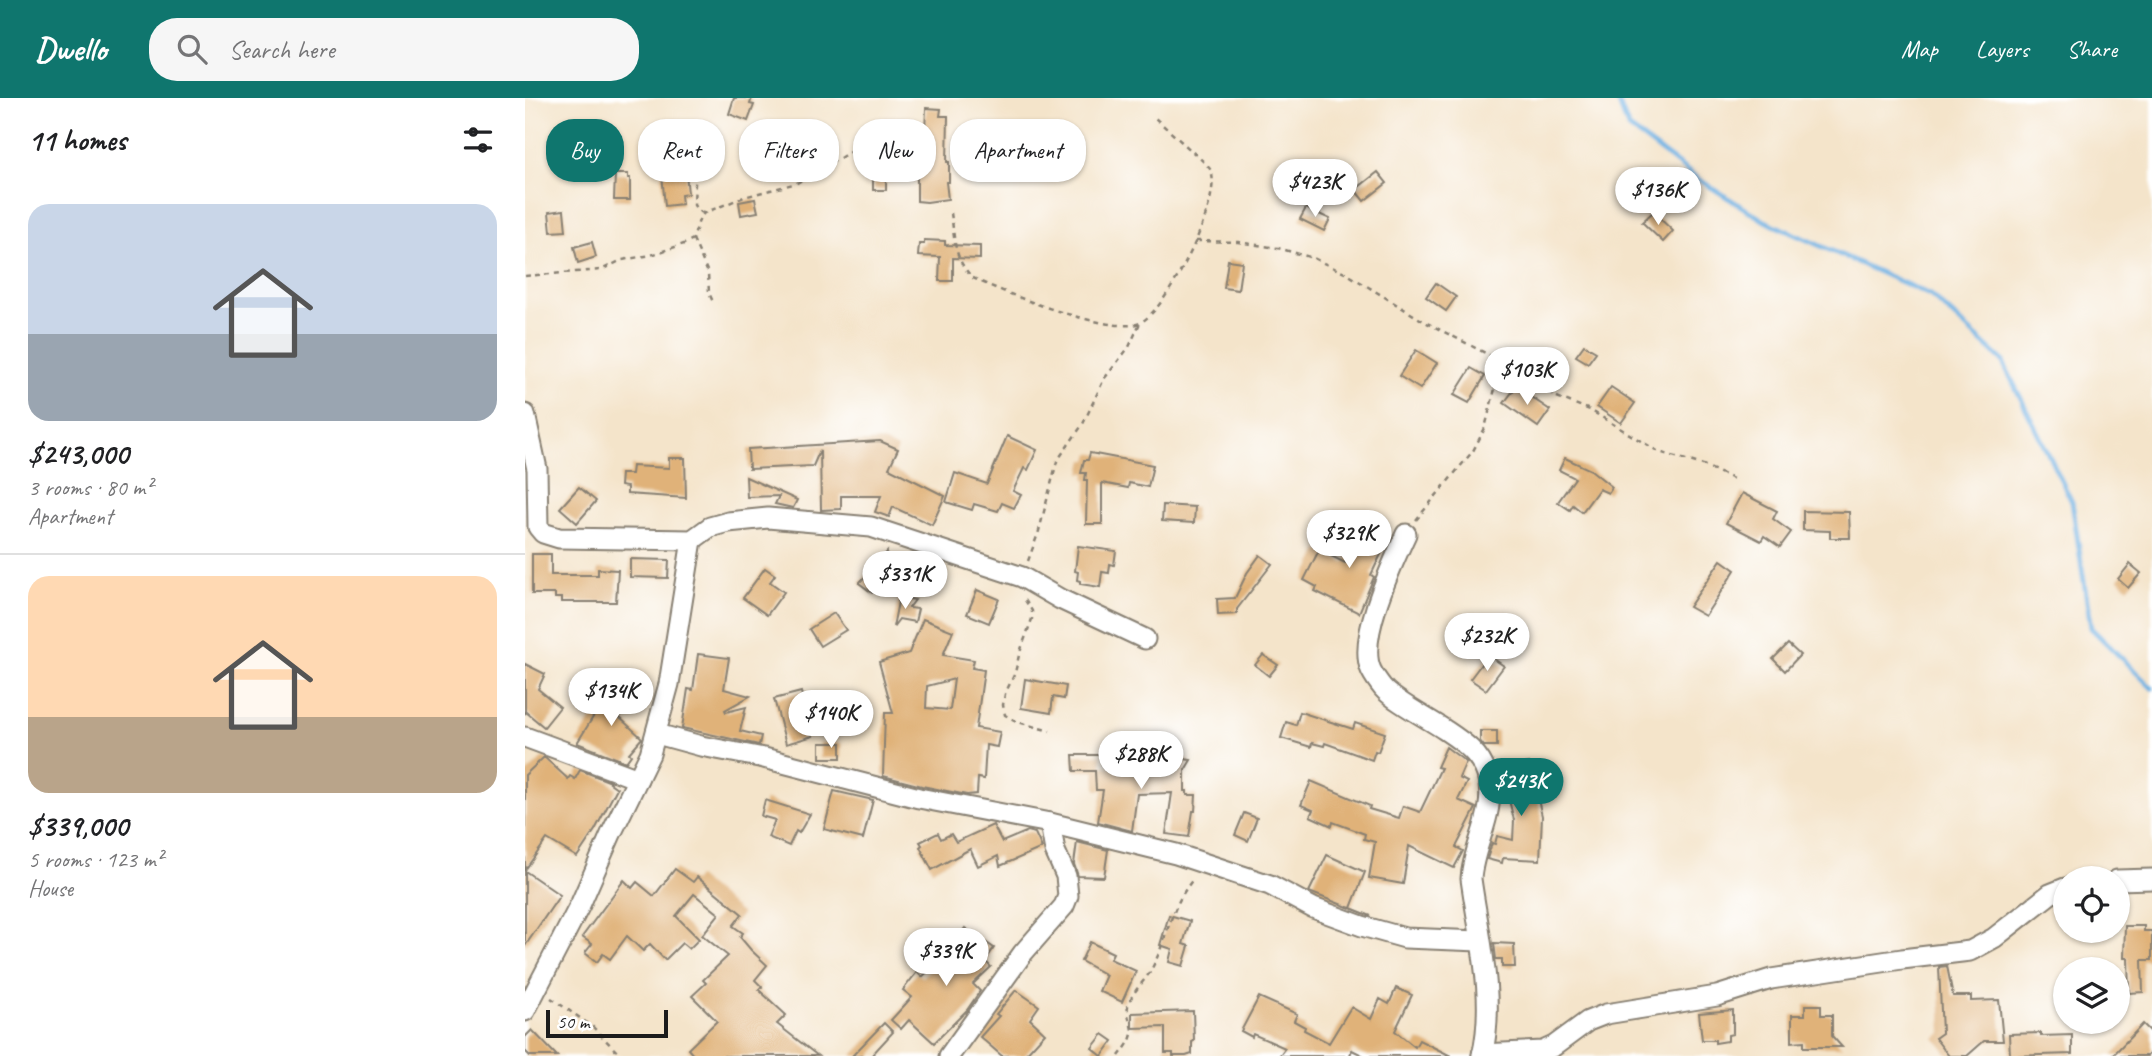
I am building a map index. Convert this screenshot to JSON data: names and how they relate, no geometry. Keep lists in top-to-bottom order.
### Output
{
  "scale_bar": "50 m",
  "page": {
    "header": "Dwello",
    "search": "Search here",
    "nav": ["Map", "Layers", "Share"],
    "heading": "11 homes",
    "chip": [
      "Buy",
      "Rent",
      "Filters",
      "New",
      "Apartment"
    ],
    "price": [
      "$423K",
      "$136K",
      "$103K",
      "$329K",
      "$331K",
      "$232K",
      "$134K",
      "$140K",
      "$288K",
      "$243K",
      "$339K"
    ],
    "list": [
      {
        "name": "$243,000",
        "note": "3 rooms · 80 m² · Apartment"
      },
      {
        "name": "$339,000",
        "note": "5 rooms · 123 m² · House"
      }
    ],
    "scale": "50 m"
  }
}
